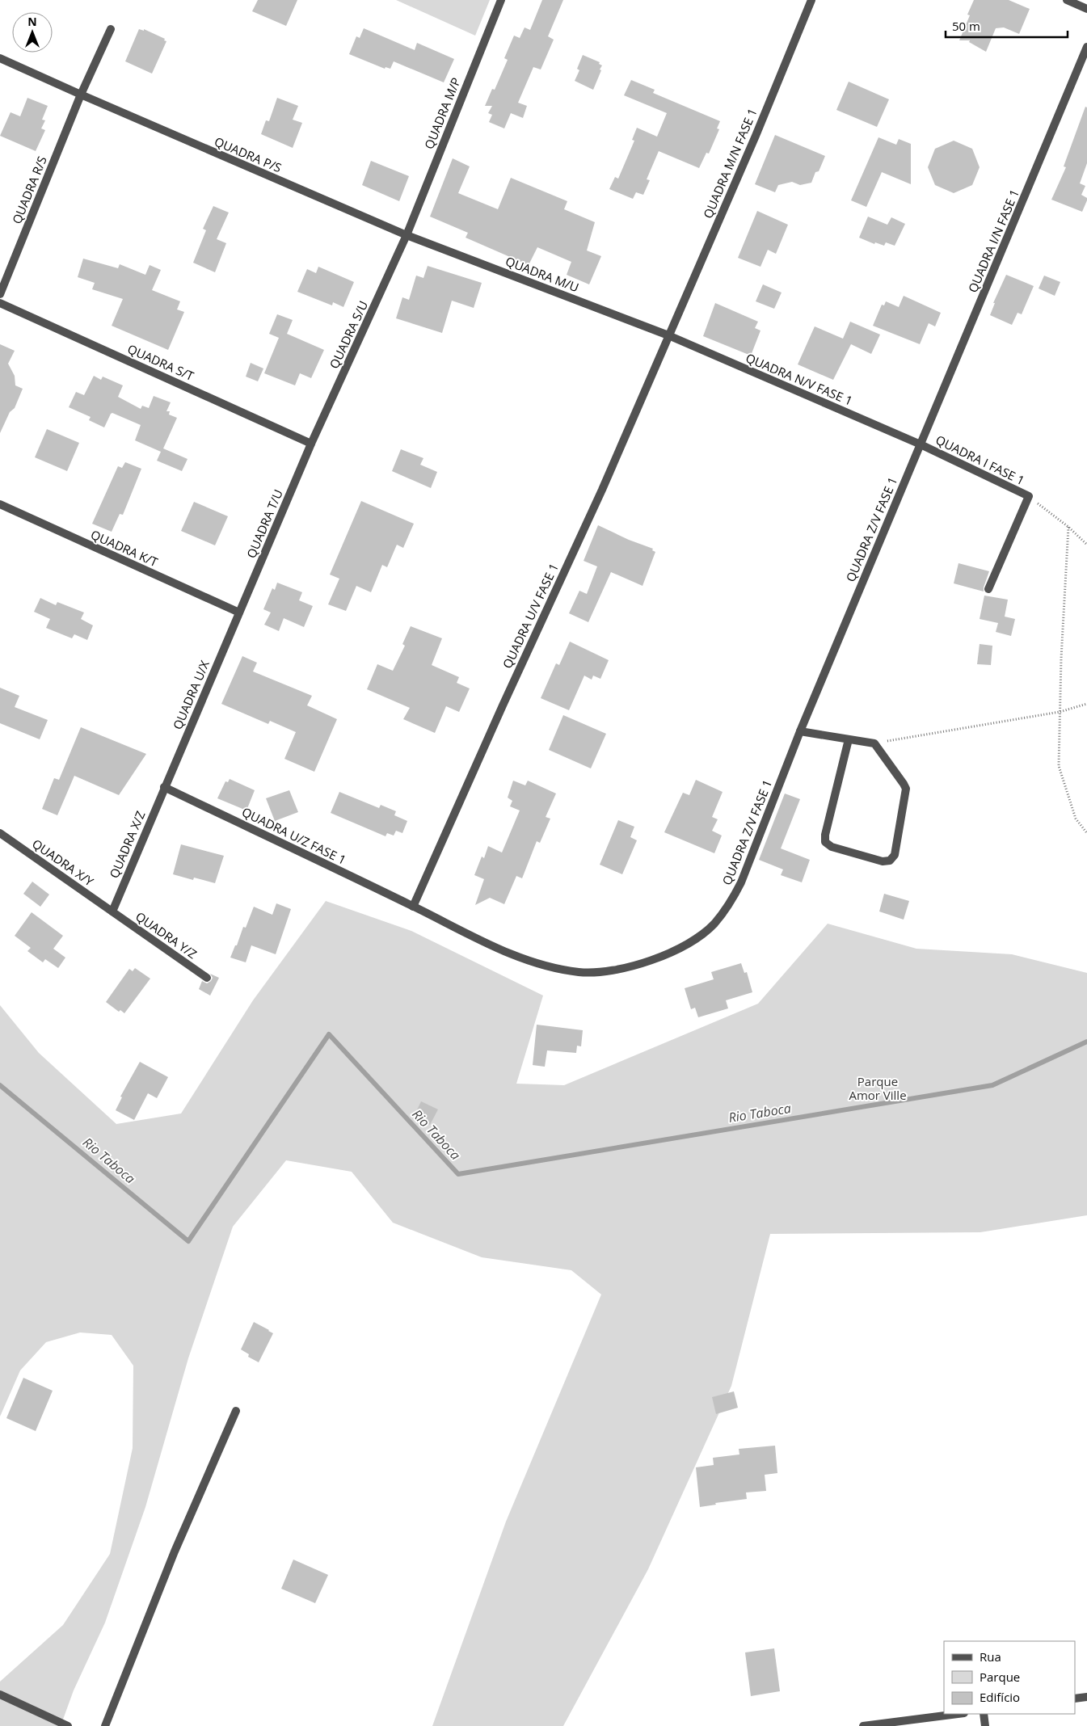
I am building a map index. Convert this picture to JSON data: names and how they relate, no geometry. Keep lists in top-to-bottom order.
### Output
{
  "streets": {
    "street": [
      "QUADRA M/P",
      "QUADRA P/S",
      "QUADRA M/N FASE 1",
      "QUADRA R/S",
      "QUADRA I/N FASE 1",
      "QUADRA M/U",
      "QUADRA S/U",
      "QUADRA S/T",
      "QUADRA N/V FASE 1",
      "QUADRA I FASE 1",
      "QUADRA T/U",
      "QUADRA Z/V FASE 1",
      "QUADRA K/T",
      "QUADRA U/V FASE 1",
      "QUADRA U/X",
      "QUADRA U/Z FASE 1",
      "QUADRA X/Z",
      "QUADRA X/Y",
      "QUADRA Y/Z"
    ]
  },
  "crossings": [
    ["QUADRA M/P", "QUADRA P/S"],
    ["QUADRA M/P", "QUADRA M/U"],
    ["QUADRA M/P", "QUADRA S/U"],
    ["QUADRA P/S", "QUADRA R/S"],
    ["QUADRA P/S", "QUADRA M/U"],
    ["QUADRA P/S", "QUADRA S/U"],
    ["QUADRA M/N FASE 1", "QUADRA M/U"],
    ["QUADRA M/N FASE 1", "QUADRA N/V FASE 1"],
    ["QUADRA M/N FASE 1", "QUADRA U/V FASE 1"],
    ["QUADRA I/N FASE 1", "QUADRA N/V FASE 1"],
    ["QUADRA I/N FASE 1", "QUADRA I FASE 1"],
    ["QUADRA I/N FASE 1", "QUADRA Z/V FASE 1"],
    ["QUADRA M/U", "QUADRA S/U"],
    ["QUADRA M/U", "QUADRA N/V FASE 1"],
    ["QUADRA M/U", "QUADRA U/V FASE 1"],
    ["QUADRA S/U", "QUADRA S/T"],
    ["QUADRA S/U", "QUADRA T/U"],
    ["QUADRA S/T", "QUADRA T/U"],
    ["QUADRA N/V FASE 1", "QUADRA I FASE 1"],
    ["QUADRA N/V FASE 1", "QUADRA Z/V FASE 1"],
    ["QUADRA N/V FASE 1", "QUADRA U/V FASE 1"],
    ["QUADRA I FASE 1", "QUADRA Z/V FASE 1"],
    ["QUADRA T/U", "QUADRA K/T"],
    ["QUADRA T/U", "QUADRA U/X"],
    ["QUADRA Z/V FASE 1", "QUADRA U/V FASE 1"],
    ["QUADRA Z/V FASE 1", "QUADRA U/Z FASE 1"],
    ["QUADRA K/T", "QUADRA U/X"],
    ["QUADRA U/V FASE 1", "QUADRA U/Z FASE 1"],
    ["QUADRA U/X", "QUADRA U/Z FASE 1"],
    ["QUADRA U/X", "QUADRA X/Z"],
    ["QUADRA U/Z FASE 1", "QUADRA X/Z"],
    ["QUADRA X/Z", "QUADRA X/Y"],
    ["QUADRA X/Z", "QUADRA Y/Z"],
    ["QUADRA X/Y", "QUADRA Y/Z"]
  ],
  "water": ["Rio Taboca"],
  "parks": ["Parque Amor Ville"],
  "legend": ["Rua", "Parque", "Edifício"],
  "scale_bar": "50 m",
  "north": "top"
}
